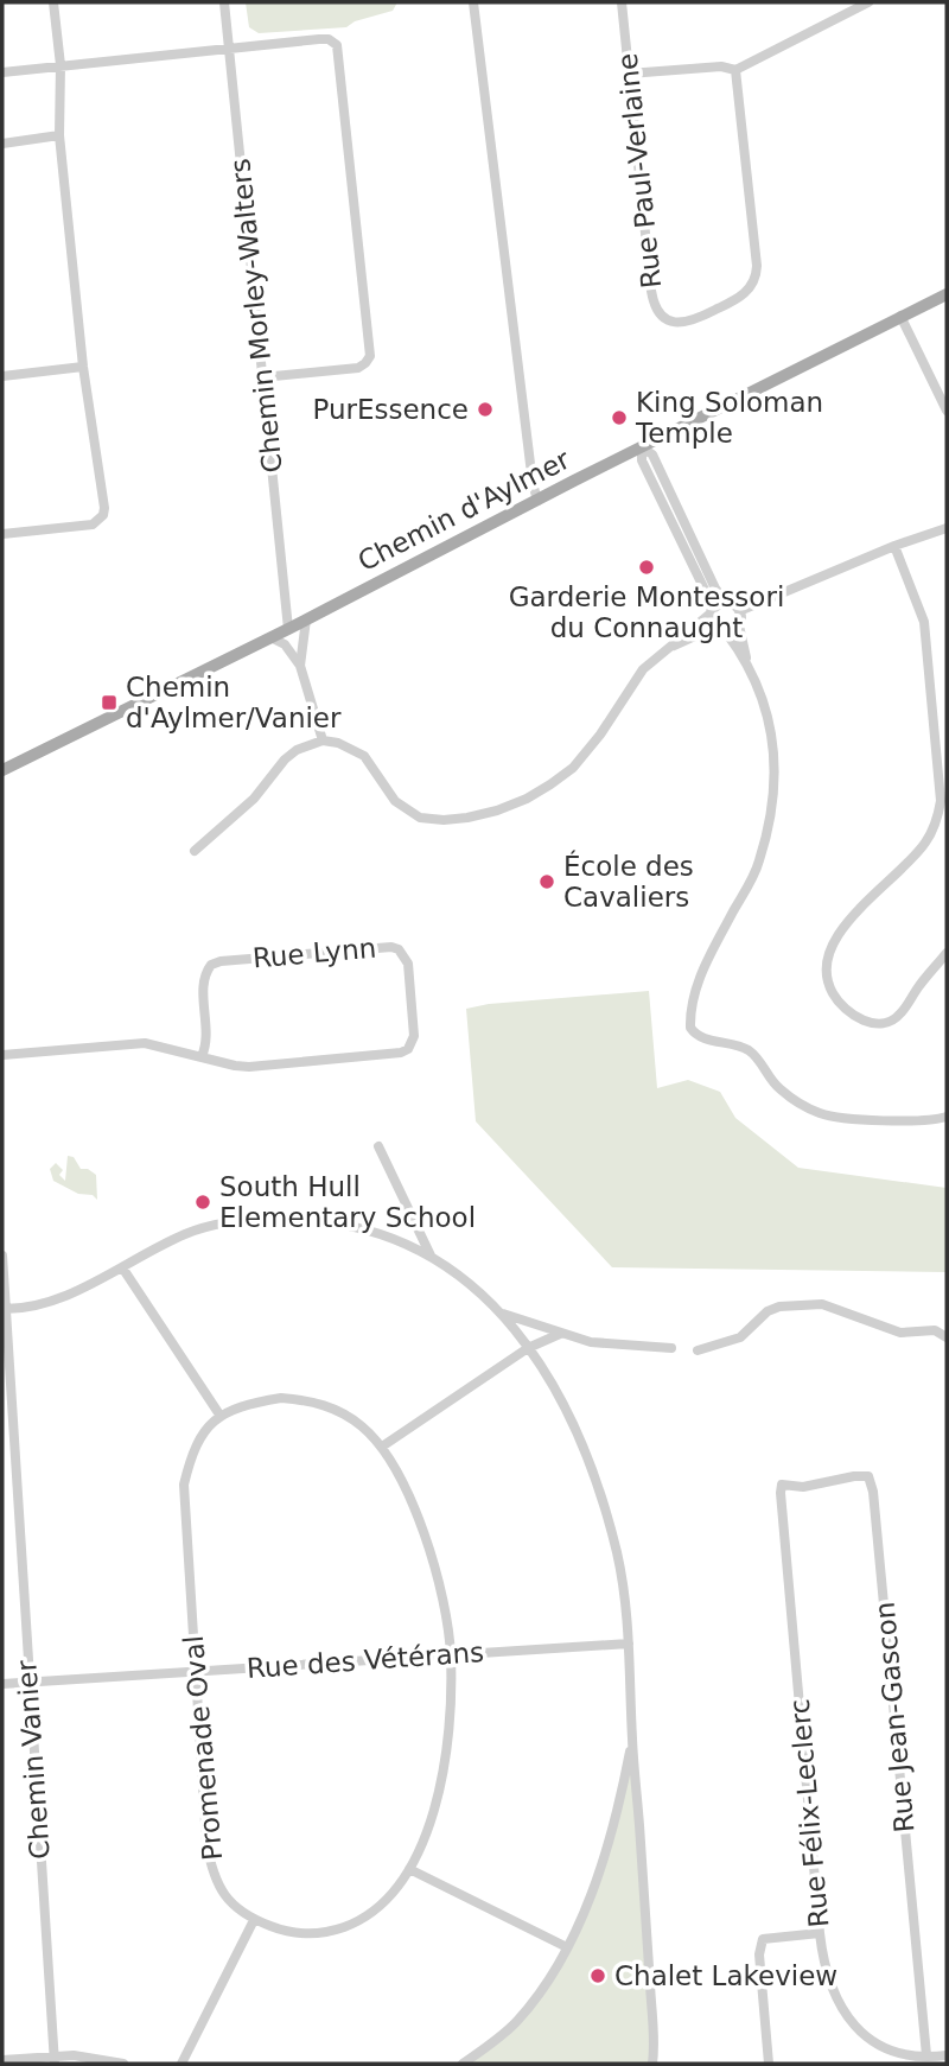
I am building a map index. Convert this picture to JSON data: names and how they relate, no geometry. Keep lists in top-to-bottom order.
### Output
{
  "streets": {
    "main road": ["Chemin d'Aylmer"],
    "street": [
      "Rue Paul-Verlaine",
      "Chemin Morley-Walters",
      "Rue Lynn",
      "Rue des Vétérans",
      "Rue Jean-Gascon",
      "Promenade Oval",
      "Chemin Vanier",
      "Rue Félix-Leclerc"
    ]
  },
  "crossings": [
    ["Chemin Morley-Walters", "Chemin d'Aylmer"],
    ["Rue des Vétérans", "Promenade Oval"],
    ["Rue des Vétérans", "Chemin Vanier"],
    ["Rue Jean-Gascon", "Rue Félix-Leclerc"]
  ],
  "places": {
    "other": [
      "PurEssence",
      "King Soloman Temple",
      "Garderie Montessori du Connaught",
      "École des Cavaliers",
      "South Hull Elementary School",
      "Chalet Lakeview"
    ],
    "transit": ["Chemin d'Aylmer/Vanier"]
  }
}
